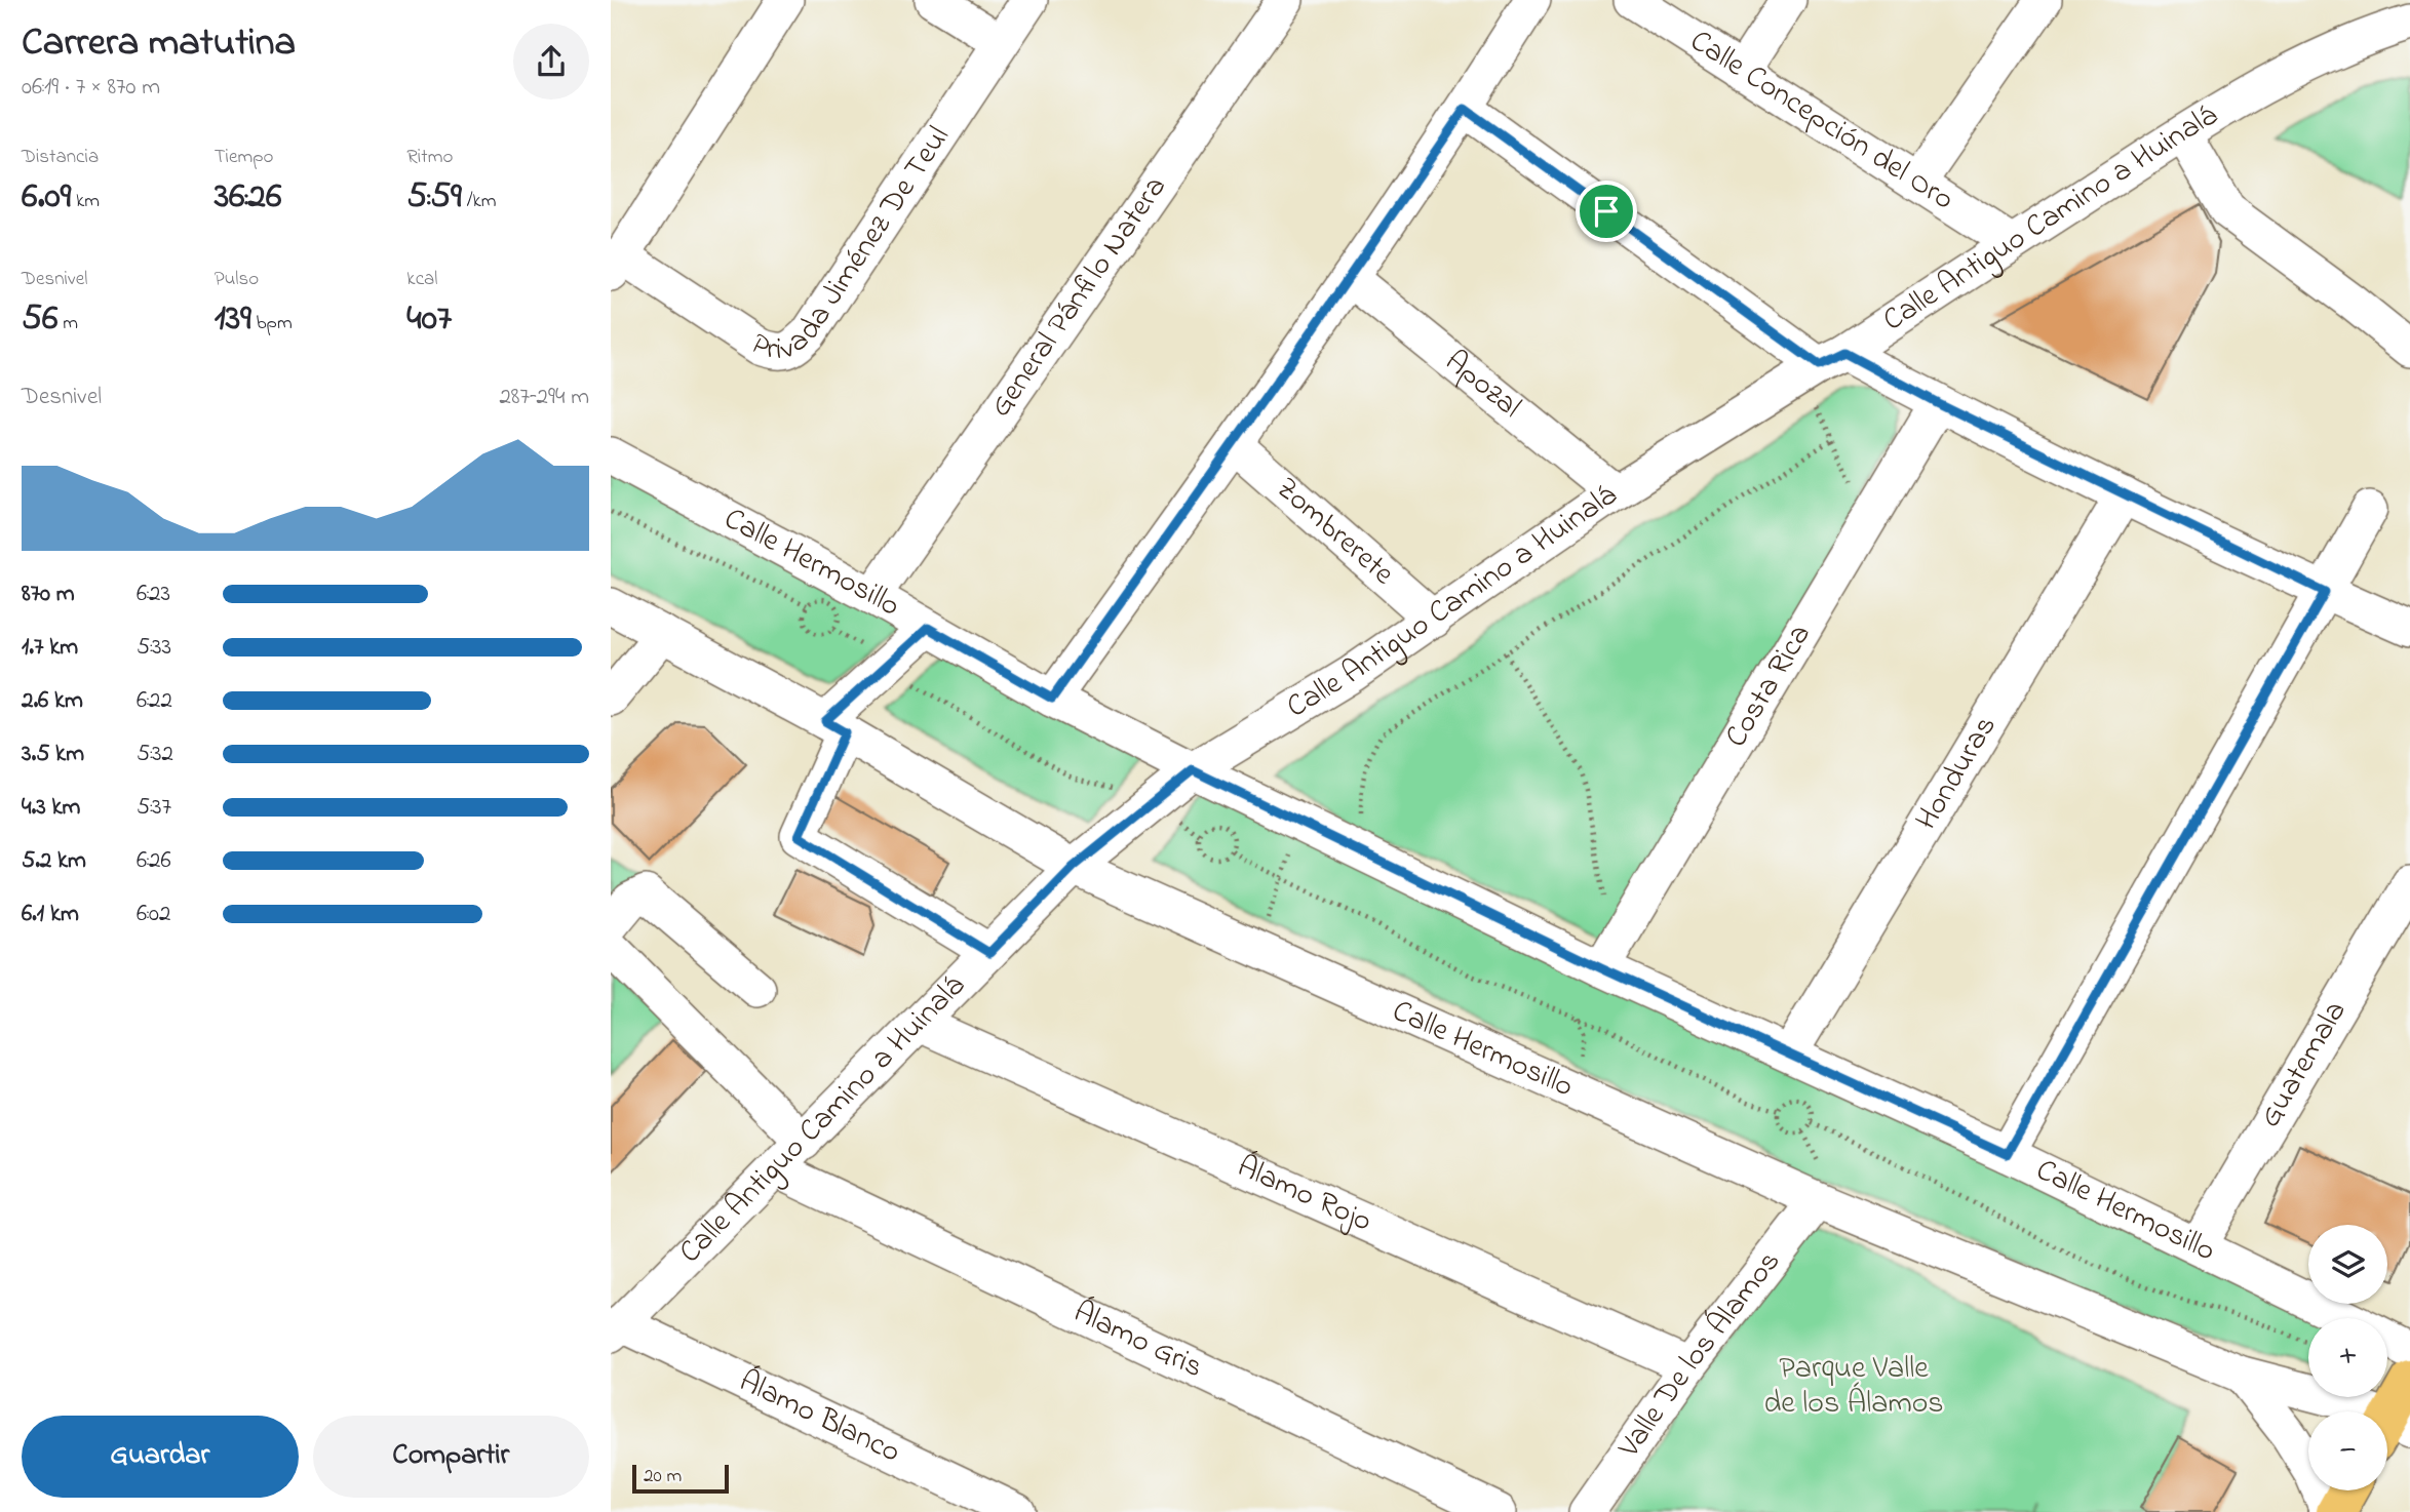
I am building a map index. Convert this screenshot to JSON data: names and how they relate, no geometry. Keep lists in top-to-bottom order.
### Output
{
  "streets": {
    "street": [
      "Calle Concepción del Oro",
      "Calle Antiguo Camino a Huinalá",
      "Privada Jiménez De Teul",
      "General Pánfilo Natera",
      "Apozal",
      "Zombrerete",
      "Calle Hermosillo",
      "Costa Rica",
      "Honduras",
      "Guatemala",
      "Álamo Rojo",
      "Álamo Gris",
      "Valle De los Álamos",
      "Álamo Blanco"
    ]
  },
  "crossings": [
    ["Calle Concepción del Oro", "Calle Antiguo Camino a Huinalá"],
    ["Calle Antiguo Camino a Huinalá", "Apozal"],
    ["Calle Antiguo Camino a Huinalá", "Zombrerete"],
    ["Calle Antiguo Camino a Huinalá", "Calle Hermosillo"],
    ["Calle Antiguo Camino a Huinalá", "Álamo Rojo"],
    ["Calle Antiguo Camino a Huinalá", "Álamo Gris"],
    ["Calle Antiguo Camino a Huinalá", "Álamo Blanco"],
    ["General Pánfilo Natera", "Calle Hermosillo"],
    ["Calle Hermosillo", "Costa Rica"],
    ["Calle Hermosillo", "Honduras"],
    ["Calle Hermosillo", "Guatemala"],
    ["Calle Hermosillo", "Valle De los Álamos"],
    ["Álamo Rojo", "Valle De los Álamos"]
  ],
  "parks": ["Parque Valle de los Álamos"],
  "scale_bar": "20 m",
  "page": {
    "heading": ["Carrera matutina", "06:19 · 7 × 870 m"],
    "stats": [
      ["Distancia", "6.09 km"],
      ["Tiempo", "36:26"],
      ["Ritmo", "5:59 /km"],
      ["Desnivel", "56 m"],
      ["Pulso", "139 bpm"],
      ["kcal", "407"]
    ],
    "chart": ["Desnivel", "287–294 m"],
    "list": [
      {
        "name": "870 m",
        "note": "6:23"
      },
      {
        "name": "1.7 km",
        "note": "5:33"
      },
      {
        "name": "2.6 km",
        "note": "6:22"
      },
      {
        "name": "3.5 km",
        "note": "5:32"
      },
      {
        "name": "4.3 km",
        "note": "5:37"
      },
      {
        "name": "5.2 km",
        "note": "6:26"
      },
      {
        "name": "6.1 km",
        "note": "6:02"
      }
    ],
    "map_buttons": ["+", "−"],
    "buttons": ["Guardar", "Compartir"],
    "scale": "20 m"
  }
}
